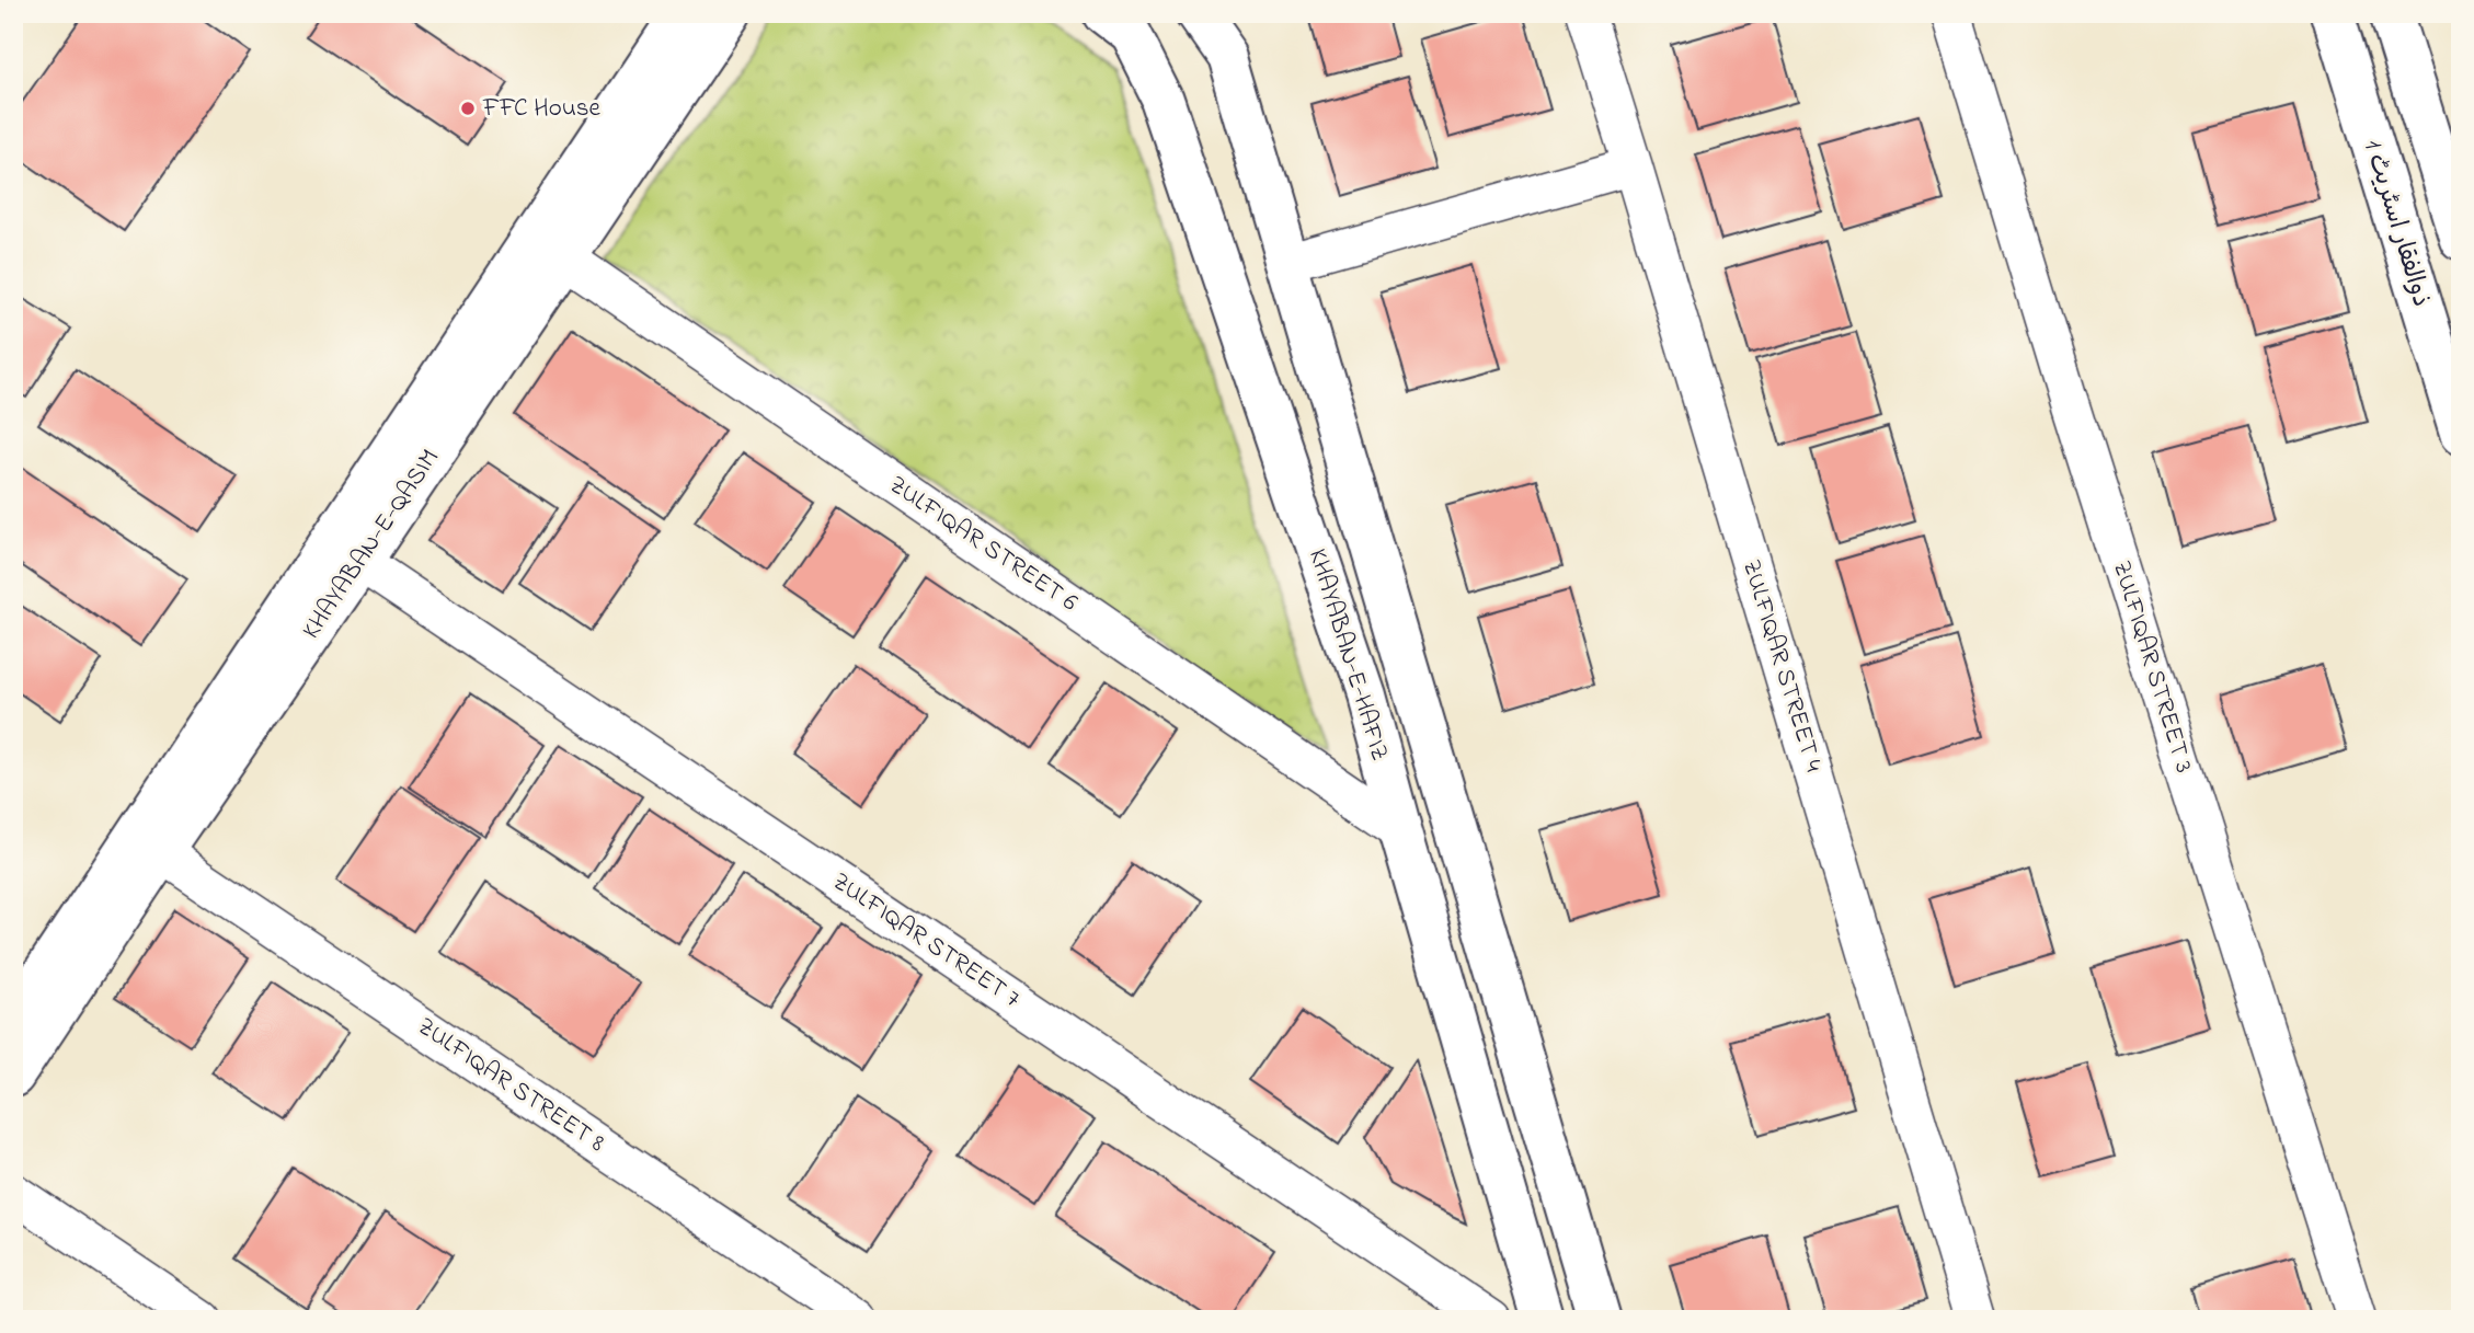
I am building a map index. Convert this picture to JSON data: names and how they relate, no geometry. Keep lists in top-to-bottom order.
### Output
{
  "streets": {
    "street": [
      "ذوالفقار اسٹریٹ 1",
      "KHAYABAN-E-QASIM",
      "ZULFIQAR STREET 6",
      "KHAYABAN-E-HAFIZ",
      "ZULFIQAR STREET 4",
      "ZULFIQAR STREET 3",
      "ZULFIQAR STREET 7",
      "ZULFIQAR STREET 8"
    ]
  },
  "crossings": [
    ["KHAYABAN-E-QASIM", "ZULFIQAR STREET 6"],
    ["KHAYABAN-E-QASIM", "ZULFIQAR STREET 7"],
    ["KHAYABAN-E-QASIM", "ZULFIQAR STREET 8"],
    ["ZULFIQAR STREET 6", "KHAYABAN-E-HAFIZ"]
  ],
  "places": ["FFC House"]
}
